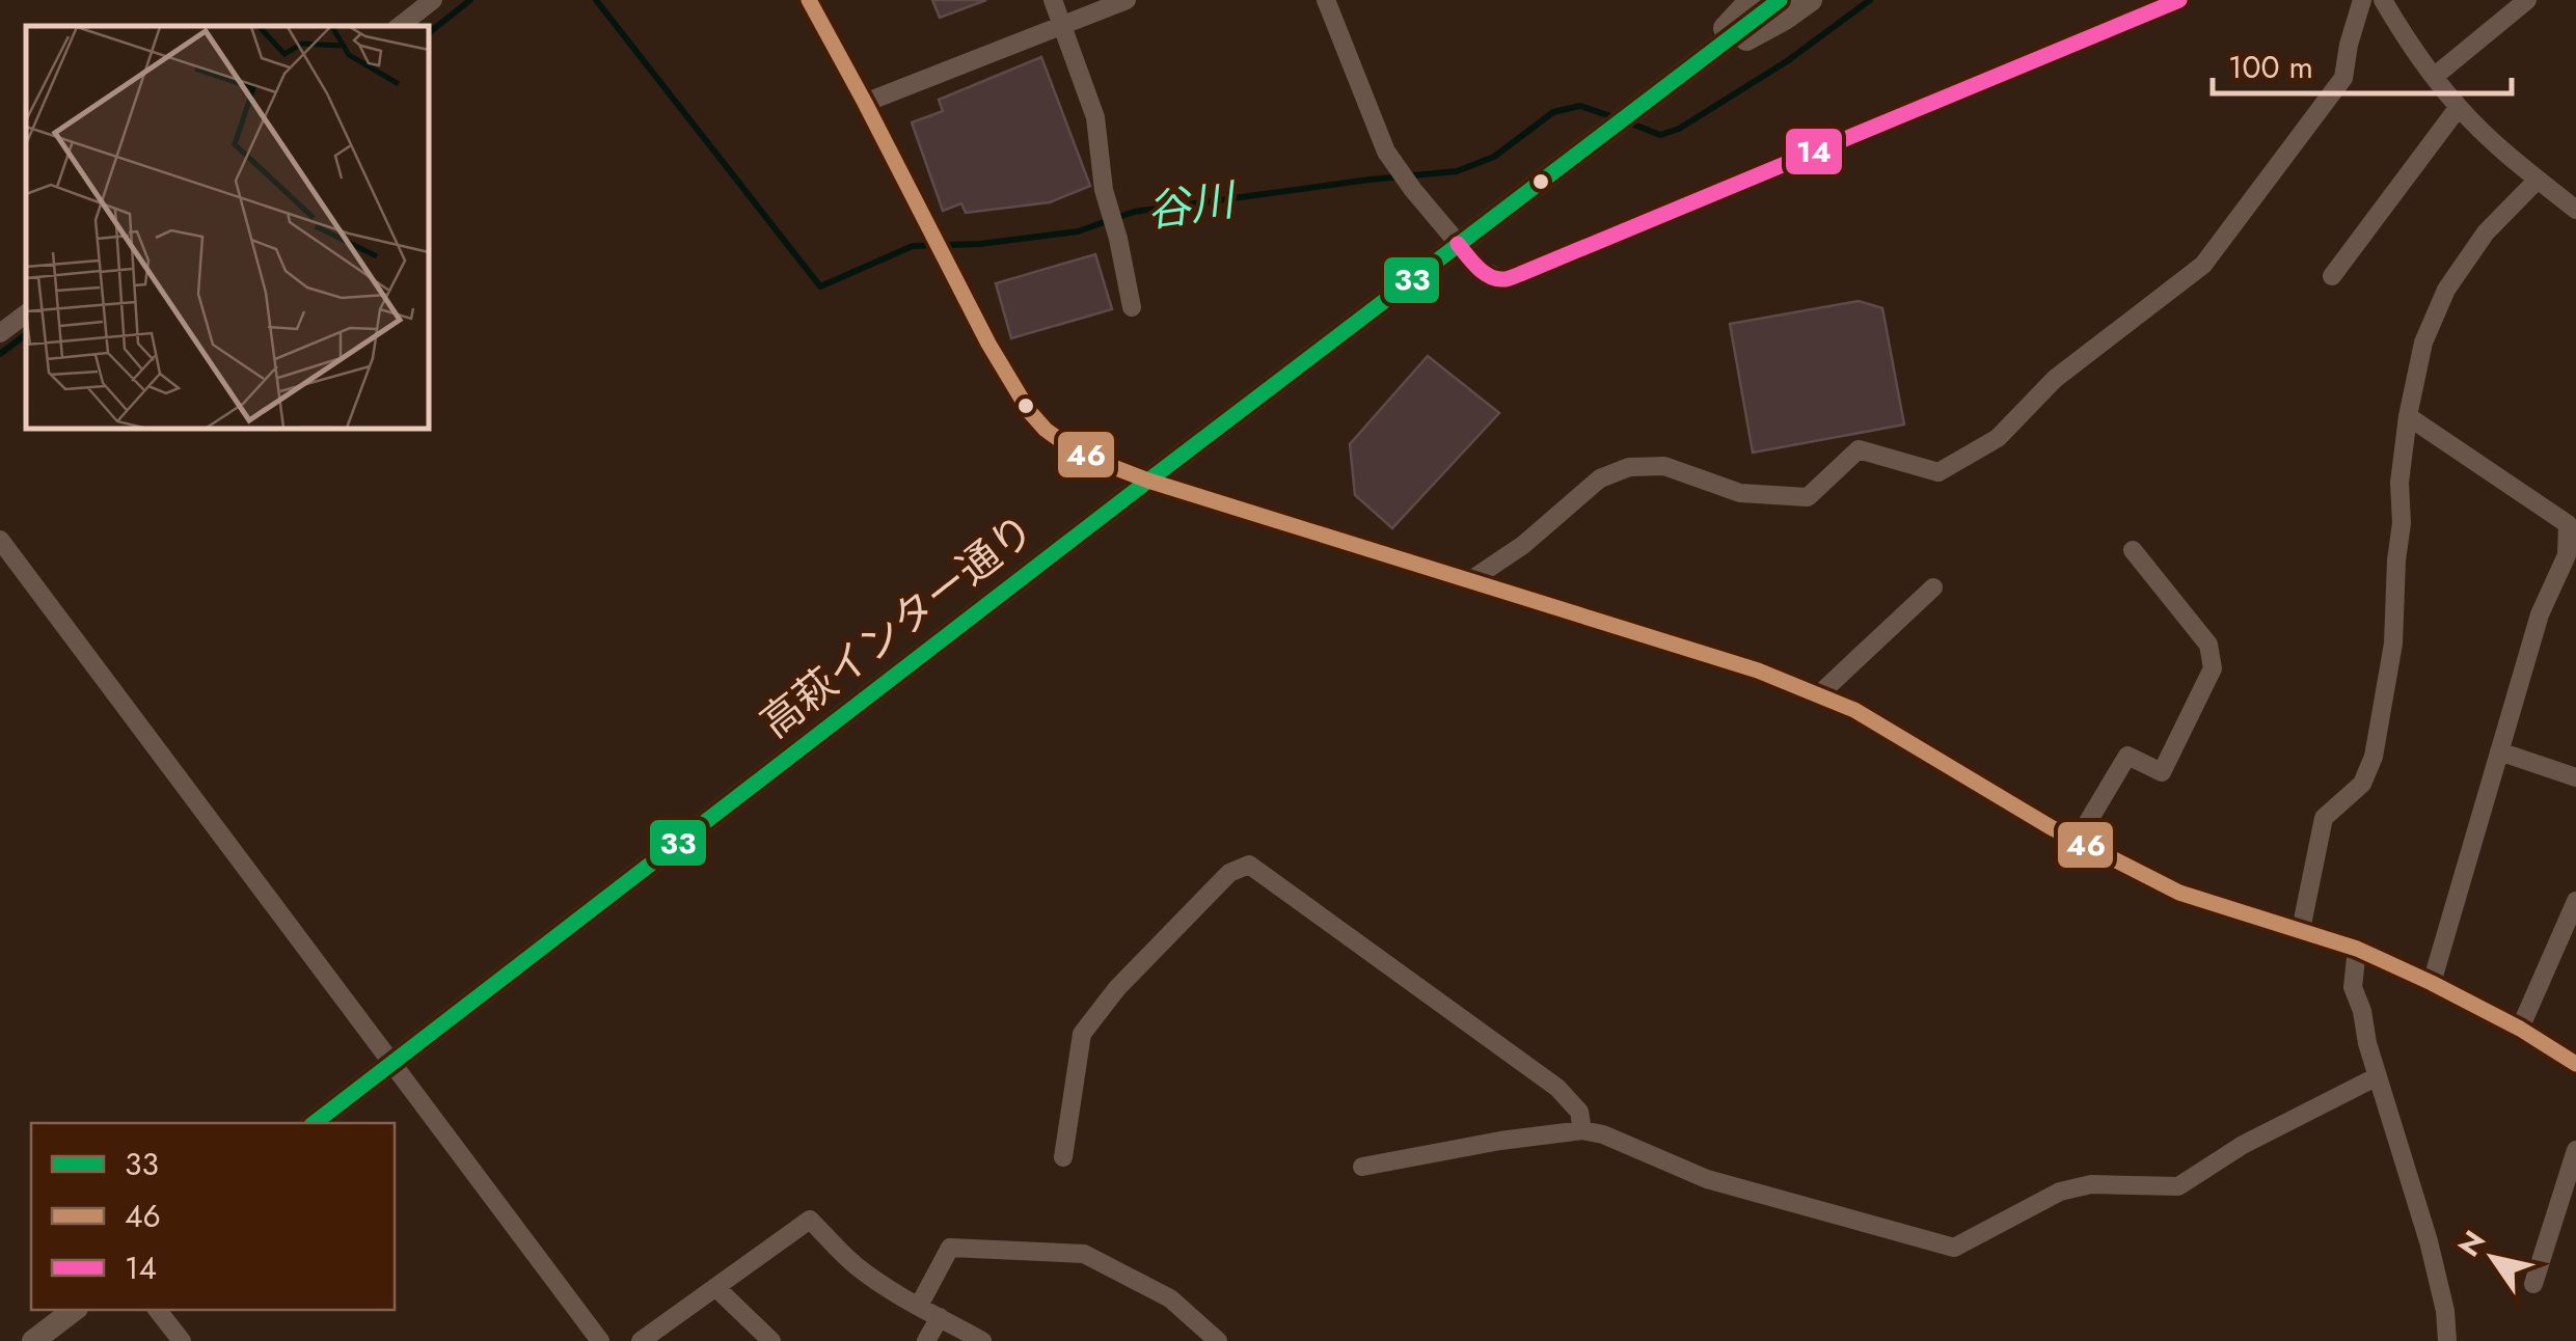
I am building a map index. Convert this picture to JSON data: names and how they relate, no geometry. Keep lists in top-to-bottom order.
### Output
{
  "streets": {
    "main road": ["高萩インター通り"]
  },
  "water": ["谷川"],
  "lines": ["transit line 33", "transit line 46", "transit line 14"],
  "legend": ["33", "46", "14"],
  "scale_bar": "100 m",
  "north": "top left"
}
